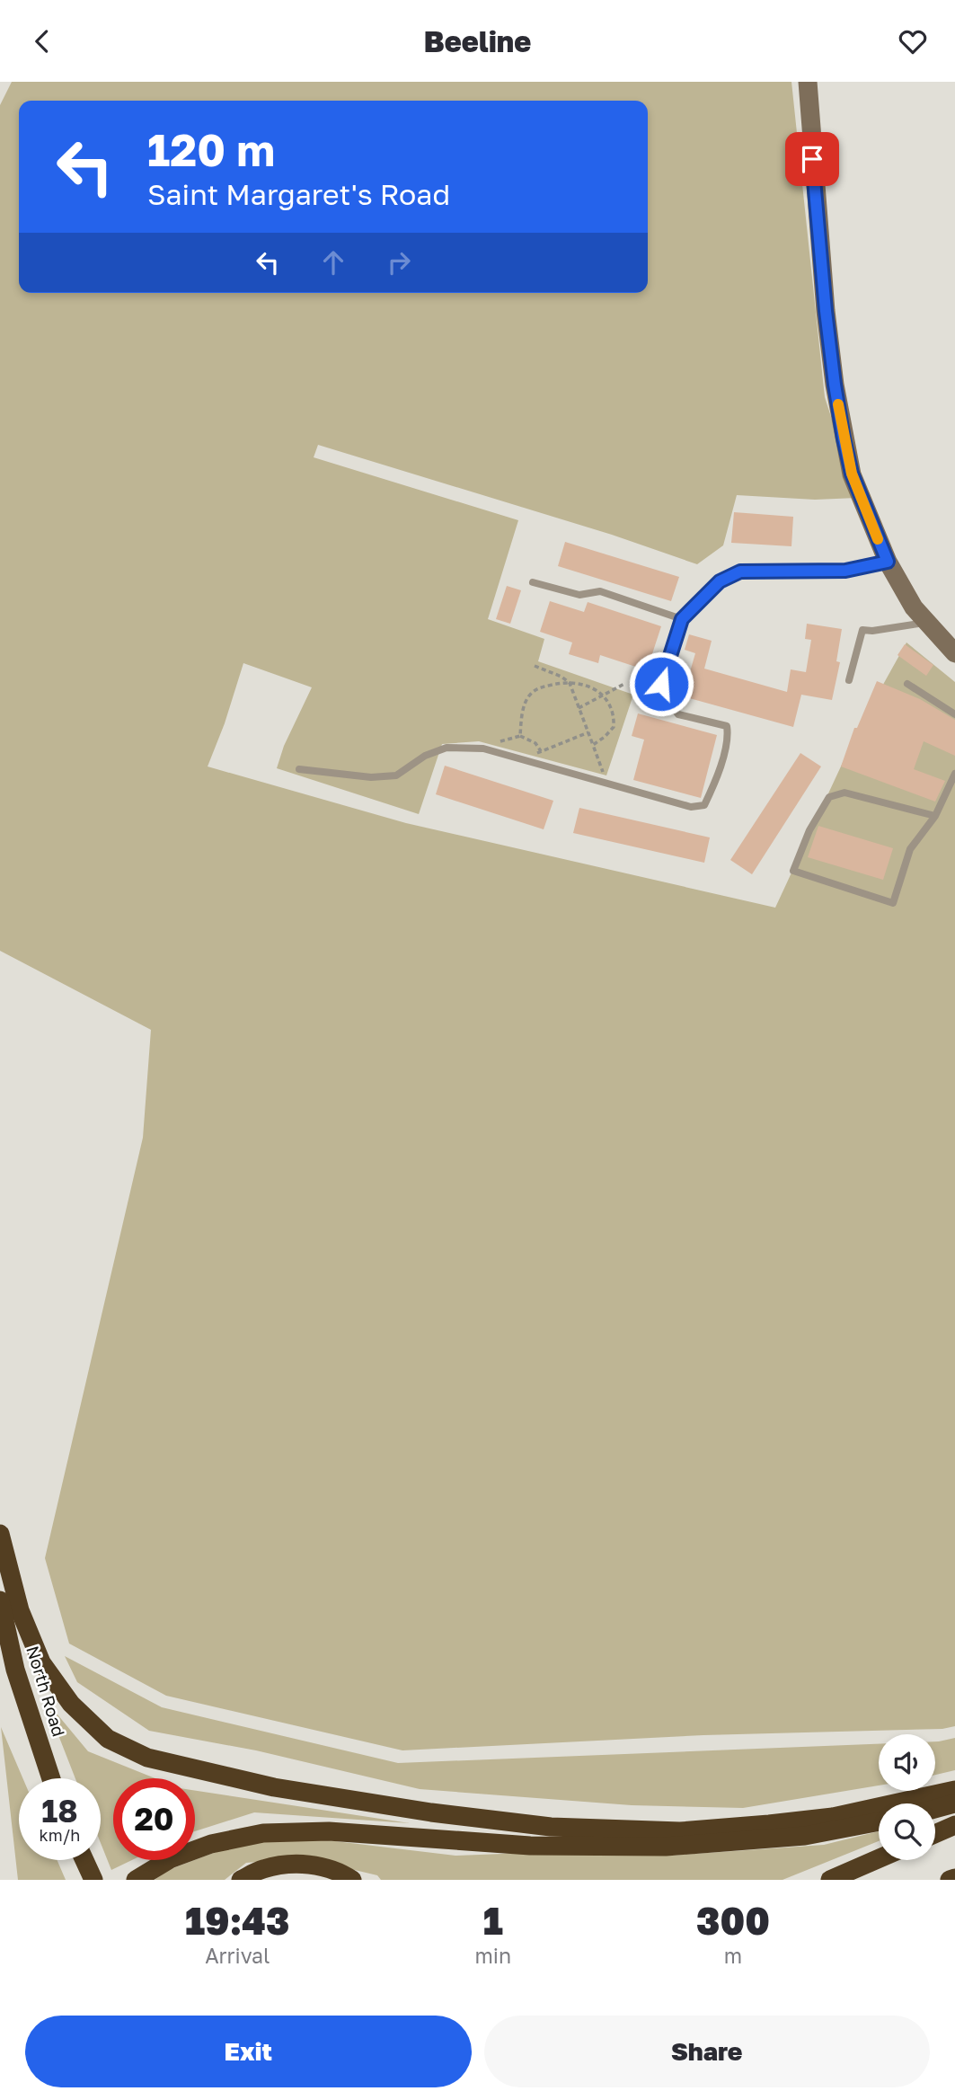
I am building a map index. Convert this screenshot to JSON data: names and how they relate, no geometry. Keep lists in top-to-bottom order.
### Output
{
  "streets": {
    "highway": ["North Road"]
  },
  "page": {
    "header": "Beeline",
    "turn": ["120 m", "Saint Margaret's Road"],
    "speed": "18 km/h",
    "limit": "20",
    "eta": [
      "19:43",
      "Arrival",
      "1",
      "min",
      "300",
      "m"
    ],
    "buttons": ["Exit", "Share"]
  }
}
